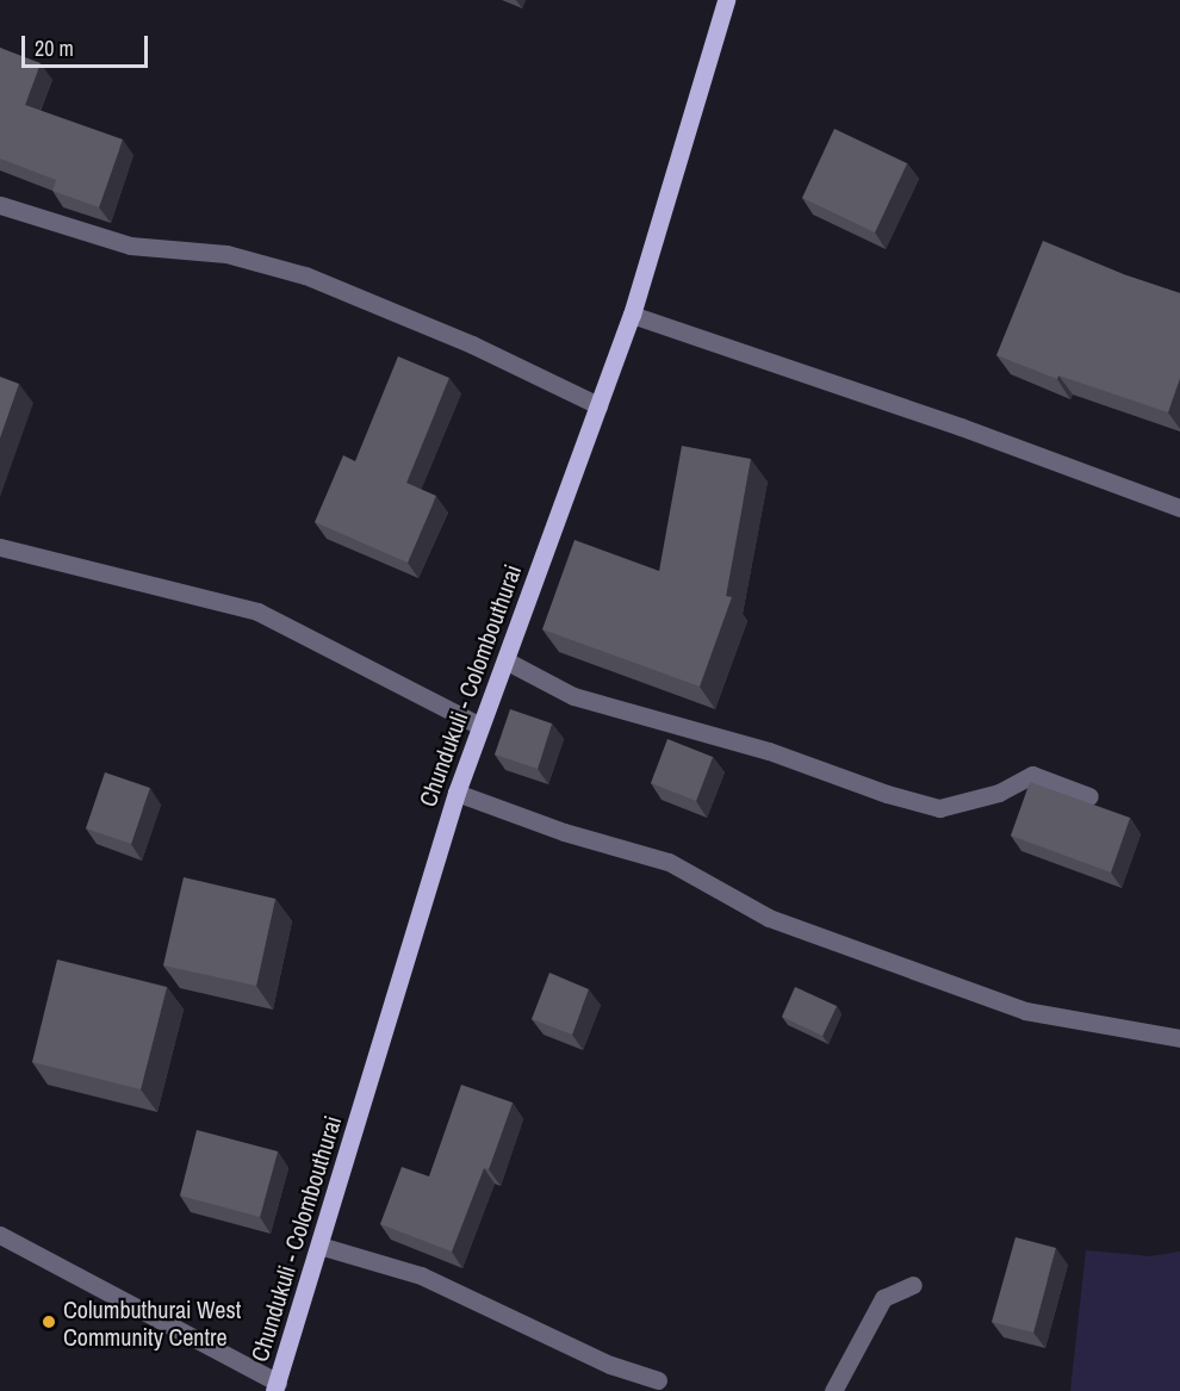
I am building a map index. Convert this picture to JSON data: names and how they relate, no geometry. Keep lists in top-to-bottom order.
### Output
{
  "streets": {
    "main road": ["Chundukuli - Colombouthurai"]
  },
  "places": ["Columbuthurai West Community Centre"],
  "scale_bar": "20 m"
}
